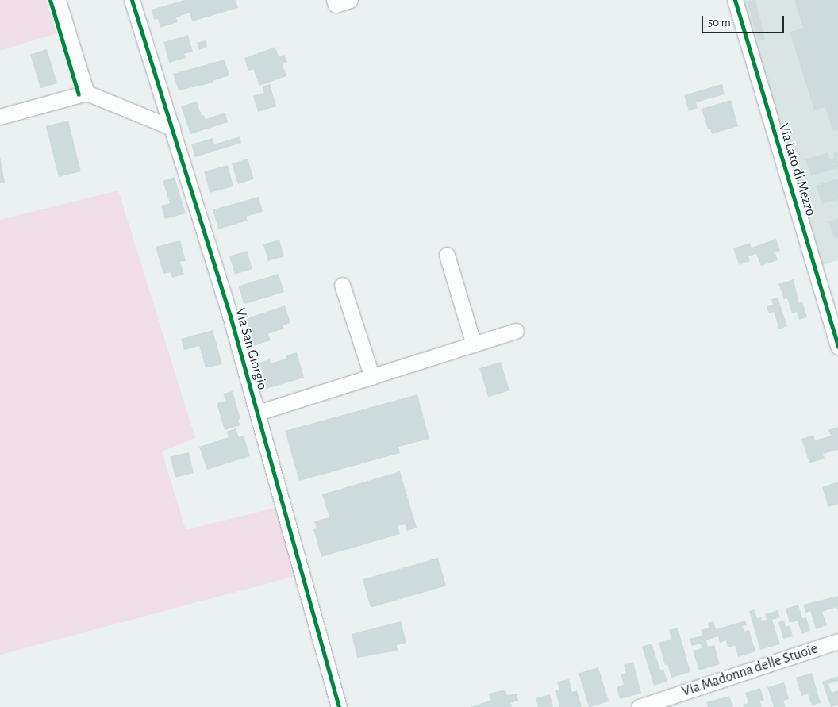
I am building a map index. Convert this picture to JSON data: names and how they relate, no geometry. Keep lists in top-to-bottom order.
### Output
{
  "streets": {
    "street": ["Via Lato di Mezzo", "Via San Giorgio", "Via Madonna delle Stuoie"]
  },
  "scale_bar": "50 m"
}
